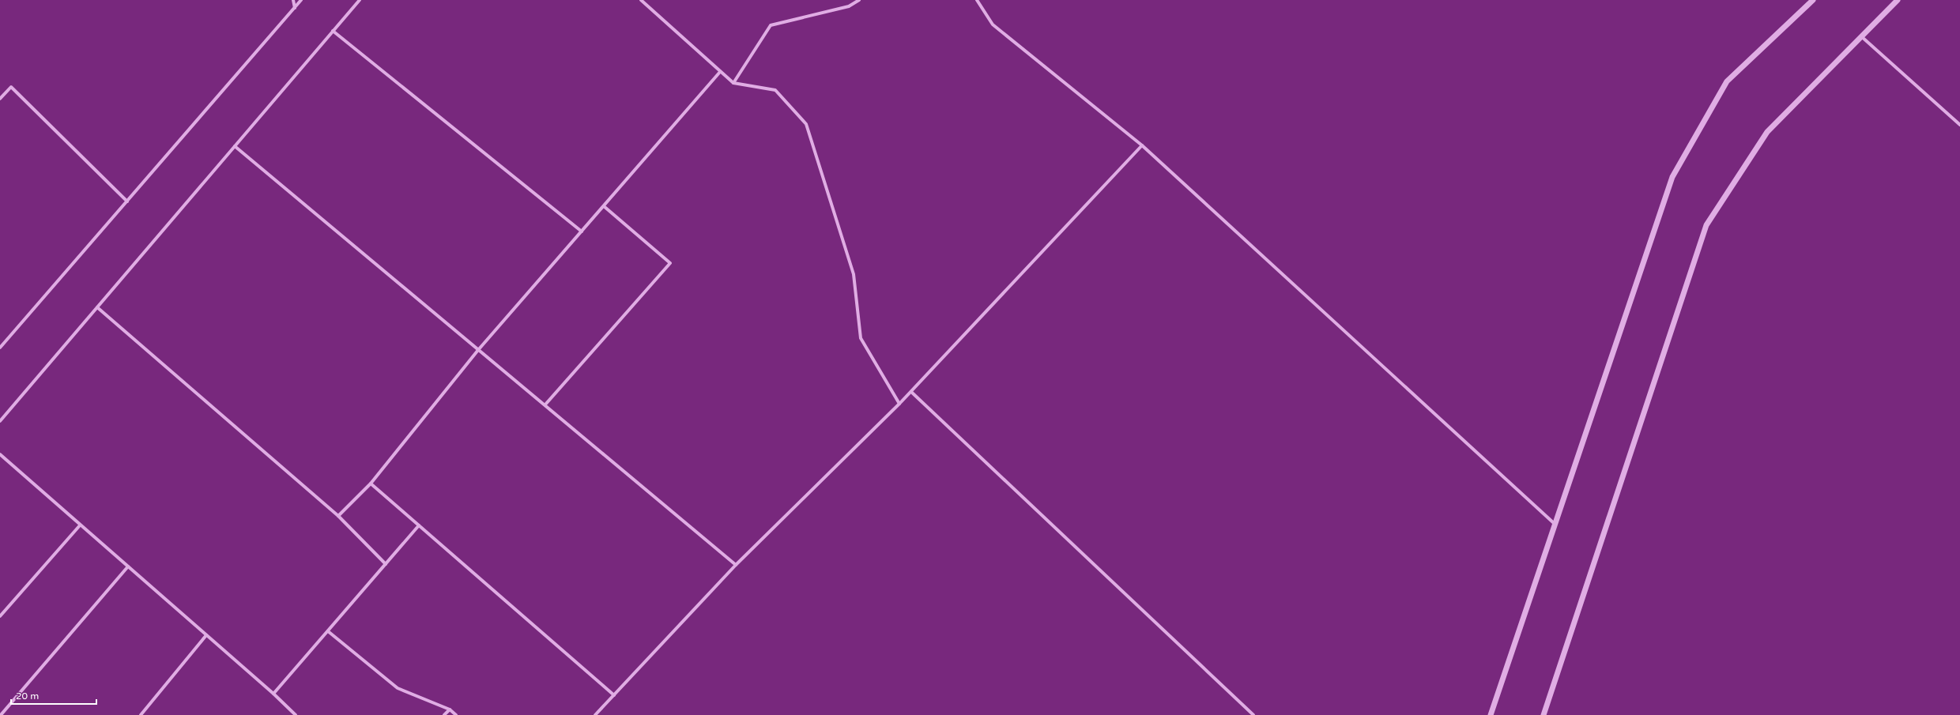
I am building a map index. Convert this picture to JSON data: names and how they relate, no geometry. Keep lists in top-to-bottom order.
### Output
{
  "scale_bar": "20 m"
}
